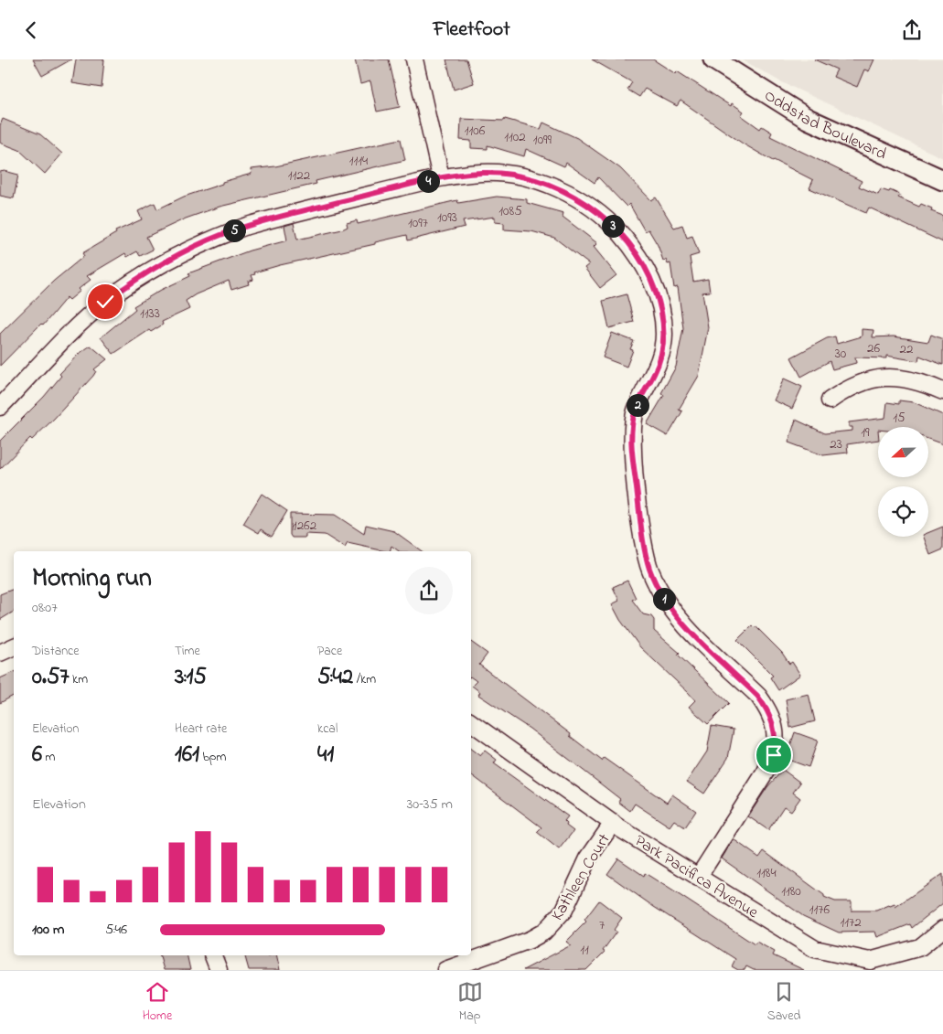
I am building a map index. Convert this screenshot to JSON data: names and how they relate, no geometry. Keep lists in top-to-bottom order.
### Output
{
  "streets": {
    "street": ["Oddstad Boulevard", "Park Pacifica Avenue", "Kathleen Court"]
  },
  "crossings": [
    ["Park Pacifica Avenue", "Kathleen Court"]
  ],
  "house_numbers": [
    "1106",
    "1102",
    "1099",
    "1114",
    "1122",
    "1085",
    "1093",
    "1097",
    "1133",
    "26",
    "22",
    "30",
    "15",
    "19",
    "23",
    "1262",
    "1184",
    "1180",
    "1176",
    "1172",
    "7",
    "11"
  ],
  "north": "left",
  "page": {
    "header": "Fleetfoot",
    "pins": [
      "4",
      "3",
      "5",
      "2",
      "1"
    ],
    "heading": ["Morning run", "08:07"],
    "stats": [
      ["Distance", "0.57 km"],
      ["Time", "3:15"],
      ["Pace", "5:42 /km"],
      ["Elevation", "6 m"],
      ["Heart rate", "161 bpm"],
      ["kcal", "41"]
    ],
    "chart": ["Elevation", "30–35 m"],
    "list": [
      {
        "name": "100 m",
        "note": "5:46"
      }
    ],
    "tabs": ["Home", "Map", "Saved"]
  }
}
